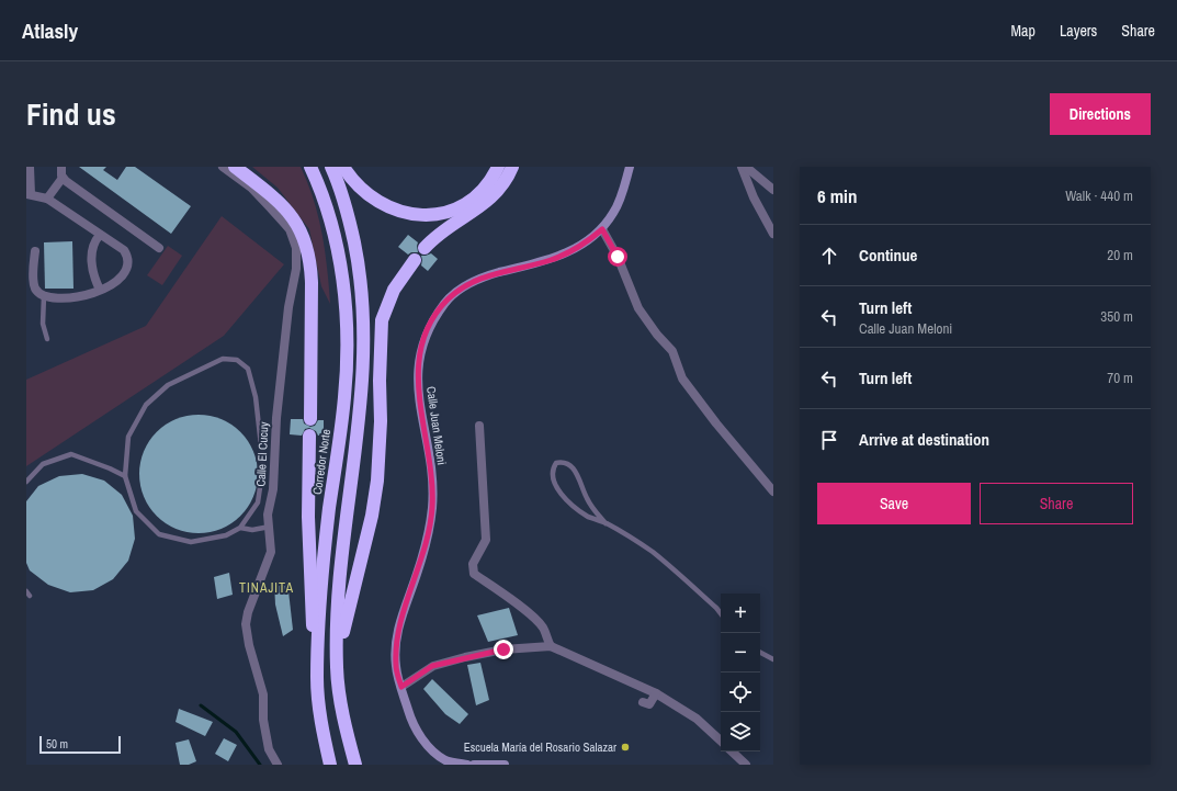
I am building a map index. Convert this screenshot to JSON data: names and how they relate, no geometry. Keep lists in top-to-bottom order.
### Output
{
  "streets": {
    "highway": ["Corredor Norte"],
    "main road": ["Calle Juan Meloni"],
    "street": ["Calle El Cucuy"]
  },
  "districts": ["TINAJITA"],
  "places": ["Escuela María del Rosario Salazar"],
  "scale_bar": "50 m",
  "page": {
    "header": "Atlasly",
    "nav": ["Map", "Layers", "Share"],
    "title": "Find us",
    "buttons": [
      "Directions",
      ["Save", "Share"]
    ],
    "heading": ["6 min", "Walk · 440 m"],
    "list": [
      ["Continue", "20 m"],
      ["Turn left", "Calle Juan Meloni", "350 m"],
      ["Turn left", "70 m"],
      "Arrive at destination"
    ],
    "map_buttons": ["+", "−"],
    "scale": "50 m"
  }
}
